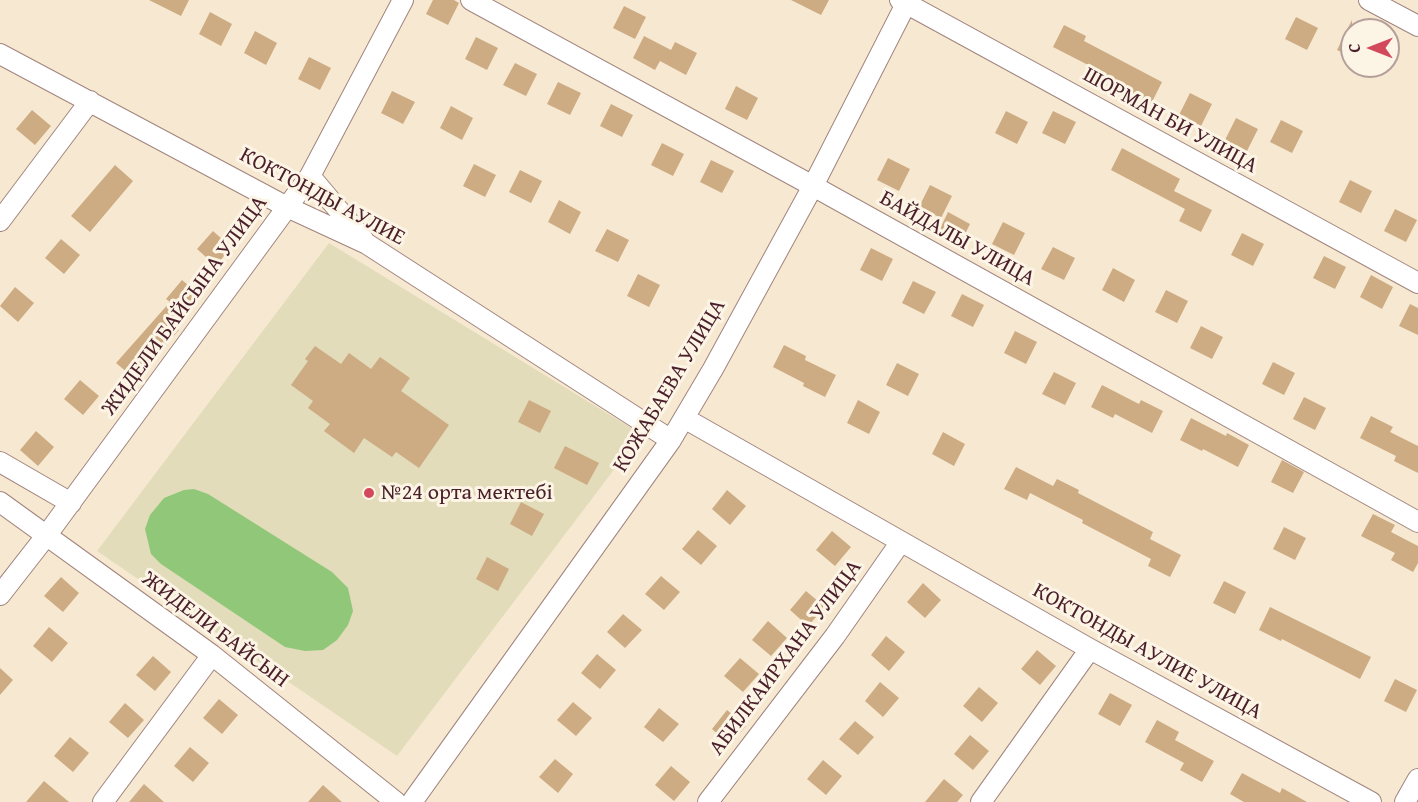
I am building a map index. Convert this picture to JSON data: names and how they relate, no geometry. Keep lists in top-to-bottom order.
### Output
{
  "streets": {
    "street": [
      "ШОРМАН БИ УЛИЦА",
      "КОКТОНДЫ АУЛИЕ",
      "БАЙДАЛЫ УЛИЦА",
      "ЖИДЕЛИ БАЙСЫНА УЛИЦА",
      "КОЖАБАЕВА УЛИЦА",
      "ЖИДЕЛИ БАЙСЫН",
      "КОКТОНДЫ АУЛИЕ УЛИЦА",
      "АБИЛКАИРХАНА УЛИЦА"
    ]
  },
  "crossings": [
    ["ШОРМАН БИ УЛИЦА", "КОЖАБАЕВА УЛИЦА"],
    ["КОКТОНДЫ АУЛИЕ", "ЖИДЕЛИ БАЙСЫНА УЛИЦА"],
    ["КОКТОНДЫ АУЛИЕ", "КОЖАБАЕВА УЛИЦА"],
    ["БАЙДАЛЫ УЛИЦА", "КОЖАБАЕВА УЛИЦА"],
    ["ЖИДЕЛИ БАЙСЫНА УЛИЦА", "ЖИДЕЛИ БАЙСЫН"],
    ["КОЖАБАЕВА УЛИЦА", "КОКТОНДЫ АУЛИЕ УЛИЦА"],
    ["КОКТОНДЫ АУЛИЕ УЛИЦА", "АБИЛКАИРХАНА УЛИЦА"]
  ],
  "places": ["№24 орта мектебі"],
  "north": "left"
}
